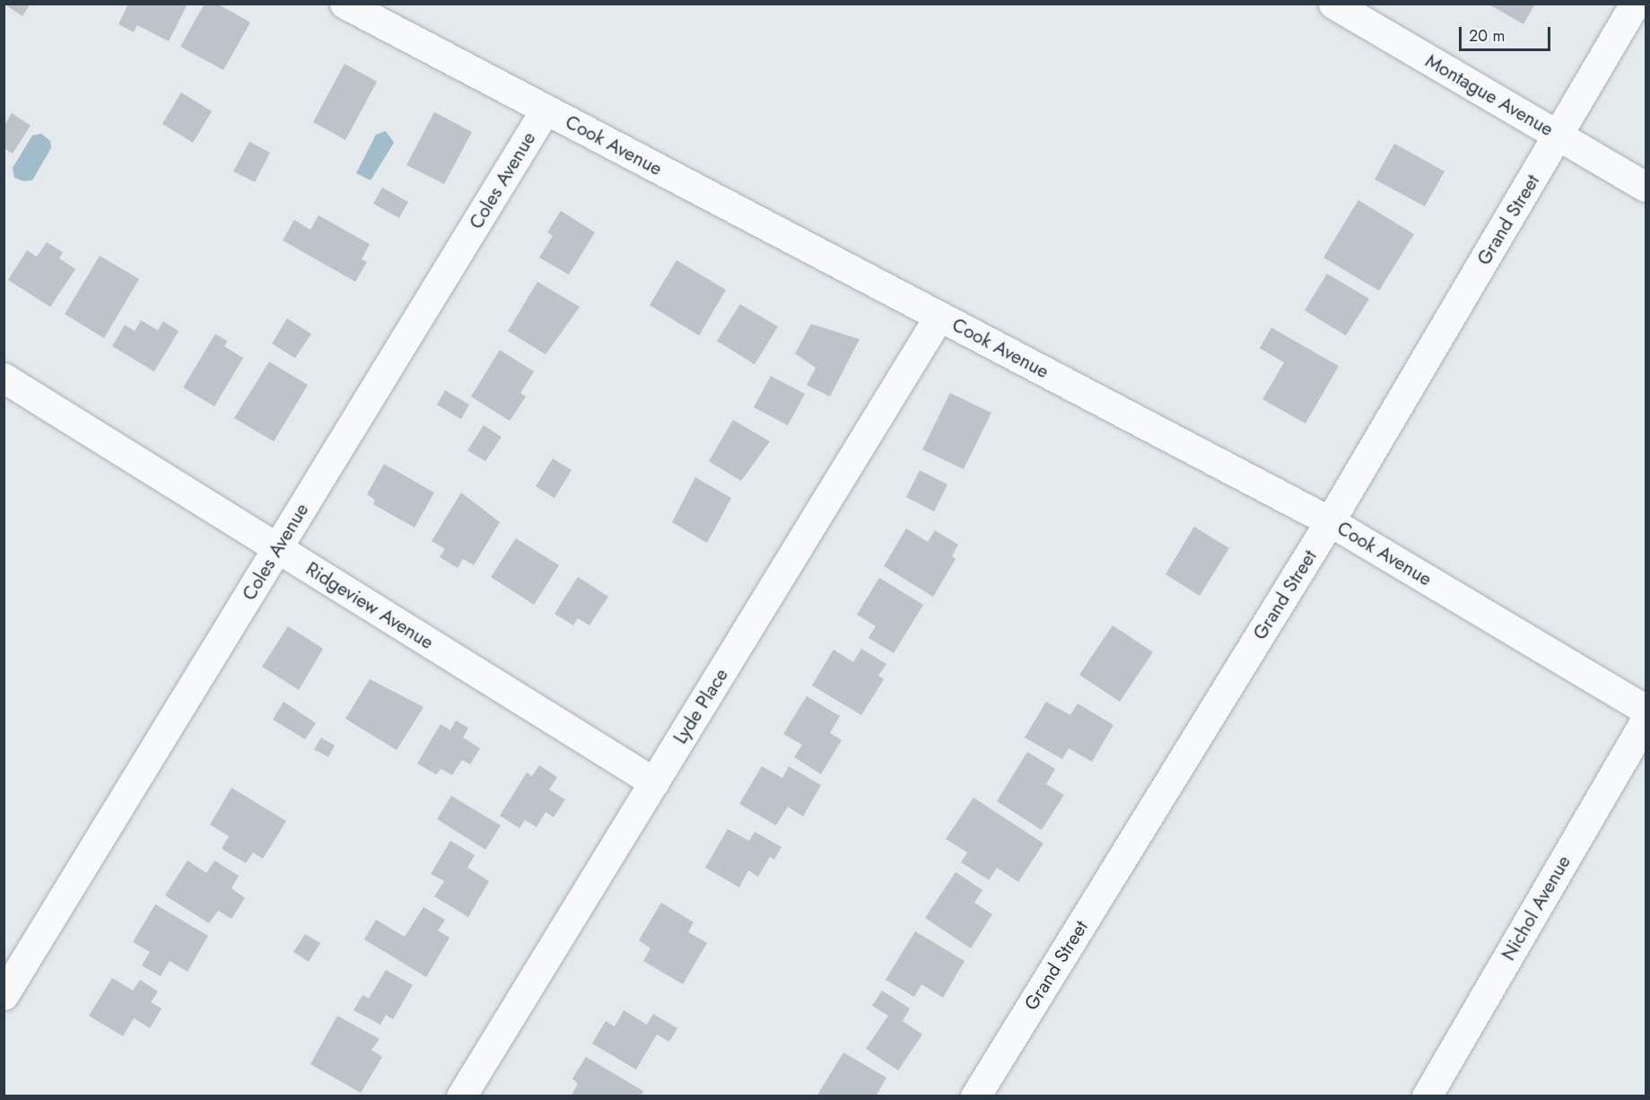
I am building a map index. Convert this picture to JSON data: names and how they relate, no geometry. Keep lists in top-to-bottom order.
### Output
{
  "streets": {
    "street": [
      "Montague Avenue",
      "Cook Avenue",
      "Coles Avenue",
      "Grand Street",
      "Ridgeview Avenue",
      "Lyde Place",
      "Nichol Avenue"
    ]
  },
  "crossings": [
    ["Montague Avenue", "Grand Street"],
    ["Cook Avenue", "Coles Avenue"],
    ["Cook Avenue", "Grand Street"],
    ["Cook Avenue", "Lyde Place"],
    ["Coles Avenue", "Ridgeview Avenue"],
    ["Ridgeview Avenue", "Lyde Place"]
  ],
  "scale_bar": "20 m"
}
